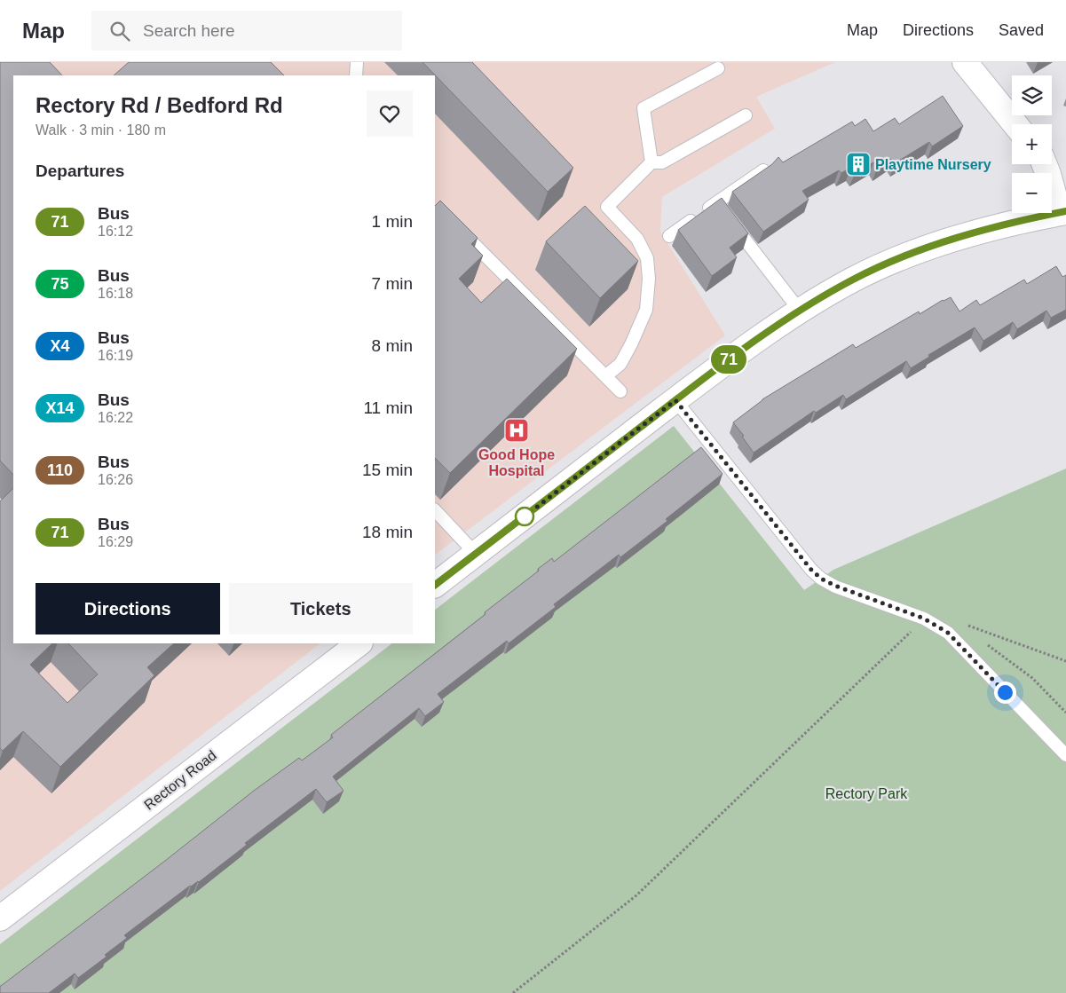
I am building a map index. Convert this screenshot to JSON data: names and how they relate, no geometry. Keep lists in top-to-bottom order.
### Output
{
  "streets": {
    "street": ["Rectory Road"]
  },
  "parks": ["Rectory Park"],
  "places": {
    "building": ["Playtime Nursery"],
    "hospital": ["Good Hope Hospital"]
  },
  "lines": ["bus line 71"],
  "page": {
    "header": "Map",
    "search": "Search here",
    "nav": ["Map", "Directions", "Saved"],
    "on_map": "71",
    "map_buttons": ["+", "−"],
    "heading": [
      ["Rectory Rd / Bedford Rd", "Walk · 3 min · 180 m"],
      "Departures"
    ],
    "list": [
      {
        "mark": "71",
        "name": "Bus",
        "note": "16:12",
        "value": "1 min"
      },
      {
        "mark": "75",
        "name": "Bus",
        "note": "16:18",
        "value": "7 min"
      },
      {
        "mark": "X4",
        "name": "Bus",
        "note": "16:19",
        "value": "8 min"
      },
      {
        "mark": "X14",
        "name": "Bus",
        "note": "16:22",
        "value": "11 min"
      },
      {
        "mark": "110",
        "name": "Bus",
        "note": "16:26",
        "value": "15 min"
      },
      {
        "mark": "71",
        "name": "Bus",
        "note": "16:29",
        "value": "18 min"
      }
    ],
    "buttons": ["Directions", "Tickets"]
  }
}
